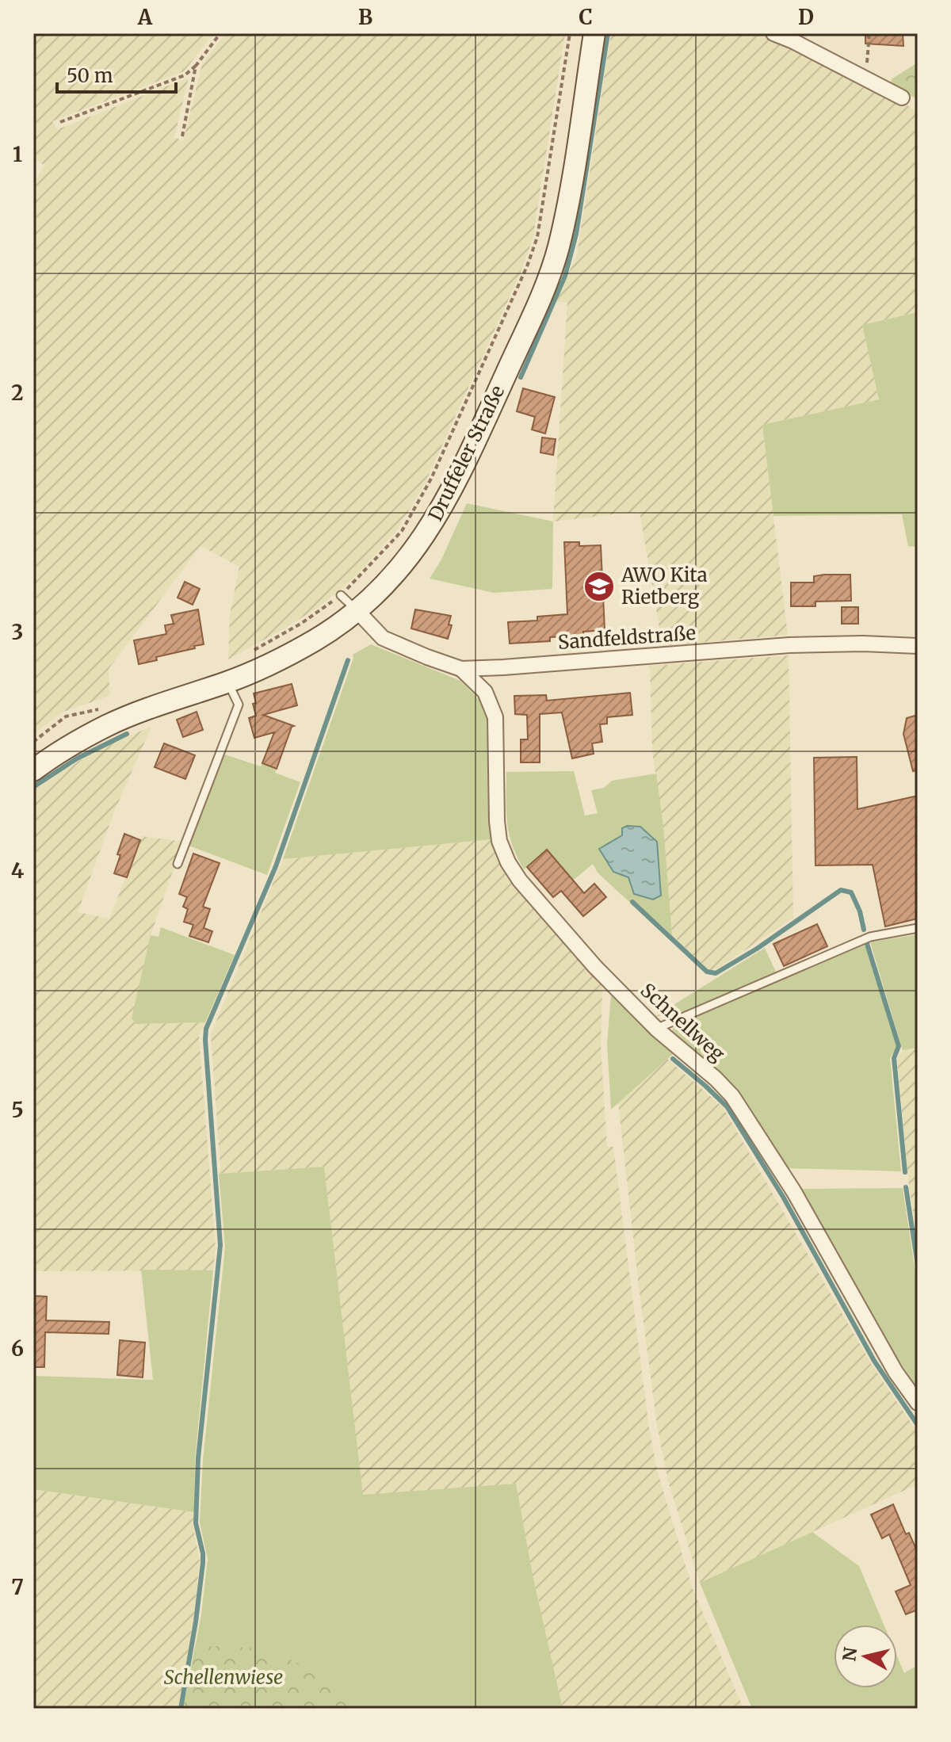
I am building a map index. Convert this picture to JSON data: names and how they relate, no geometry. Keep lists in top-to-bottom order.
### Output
{
  "streets": {
    "street": ["Druffeler Straße", "Sandfeldstraße", "Schnellweg"]
  },
  "crossings": [
    ["Druffeler Straße", "Sandfeldstraße"],
    ["Sandfeldstraße", "Schnellweg"]
  ],
  "parks": ["Schellenwiese"],
  "places": {
    "school or university": ["AWO Kita Rietberg"]
  },
  "scale_bar": "50 m",
  "north": "left",
  "grid": {
    "columns": [
      "A",
      "B",
      "C",
      "D"
    ],
    "rows": [
      "1",
      "2",
      "3",
      "4",
      "5",
      "6",
      "7"
    ]
  }
}
